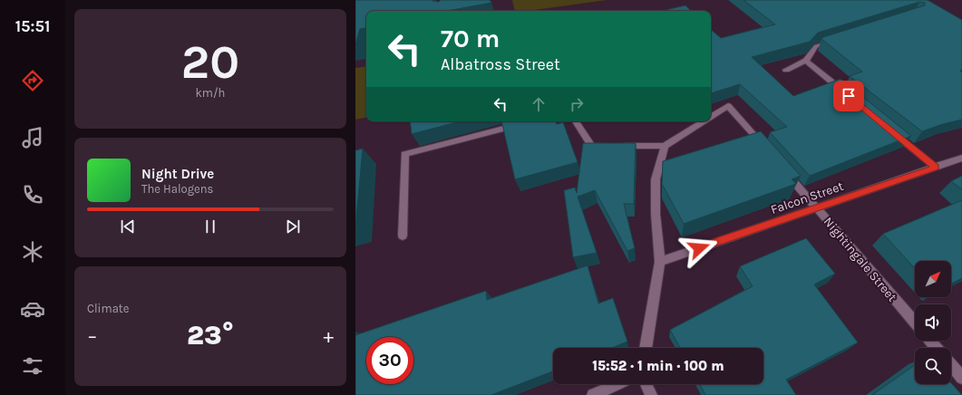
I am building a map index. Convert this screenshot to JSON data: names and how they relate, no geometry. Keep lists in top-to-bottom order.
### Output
{
  "streets": {
    "street": ["Falcon Street", "Nightingale Street"]
  },
  "crossings": [
    ["Falcon Street", "Nightingale Street"]
  ],
  "north": "top right",
  "page": {
    "tabs": "15:51",
    "tile": [
      ["20", "km/h"],
      "Climate"
    ],
    "turn": ["70 m", "Albatross Street"],
    "song": ["Night Drive", "The Halogens"],
    "heat": ["−", "23°", "+"],
    "limit": "30",
    "trip": "15:52 · 1 min · 100 m"
  }
}
